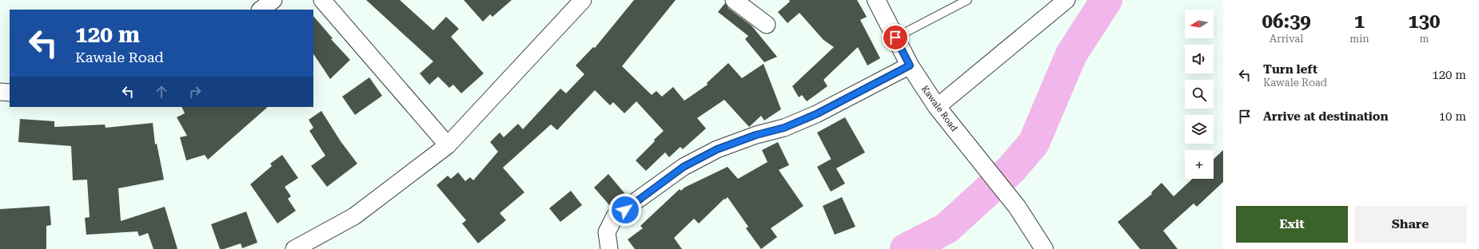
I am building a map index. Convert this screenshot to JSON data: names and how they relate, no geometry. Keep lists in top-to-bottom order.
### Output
{
  "streets": {
    "street": ["Kawale Road"]
  },
  "north": "left",
  "page": {
    "eta": [
      "06:39",
      "Arrival",
      "1",
      "min",
      "130",
      "m"
    ],
    "map_buttons": "+",
    "turn": ["120 m", "Kawale Road"],
    "list": [
      {
        "name": "Turn left",
        "note": "Kawale Road",
        "value": "120 m"
      },
      {
        "name": "Arrive at destination",
        "value": "10 m"
      }
    ],
    "buttons": ["Exit", "Share"]
  }
}
